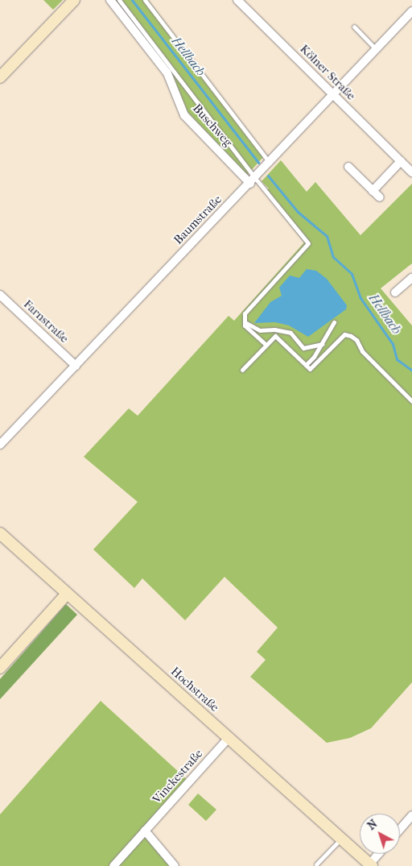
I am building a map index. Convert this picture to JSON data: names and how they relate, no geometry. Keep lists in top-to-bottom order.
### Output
{
  "streets": {
    "street": [
      "Kölner Straße",
      "Buschweg",
      "Baumstraße",
      "Farnstraße",
      "Hochstraße",
      "Vinckestraße"
    ]
  },
  "crossings": [
    ["Kölner Straße", "Baumstraße"],
    ["Buschweg", "Baumstraße"],
    ["Baumstraße", "Farnstraße"],
    ["Hochstraße", "Vinckestraße"]
  ],
  "water": ["Hellbach"],
  "north": "top left"
}
